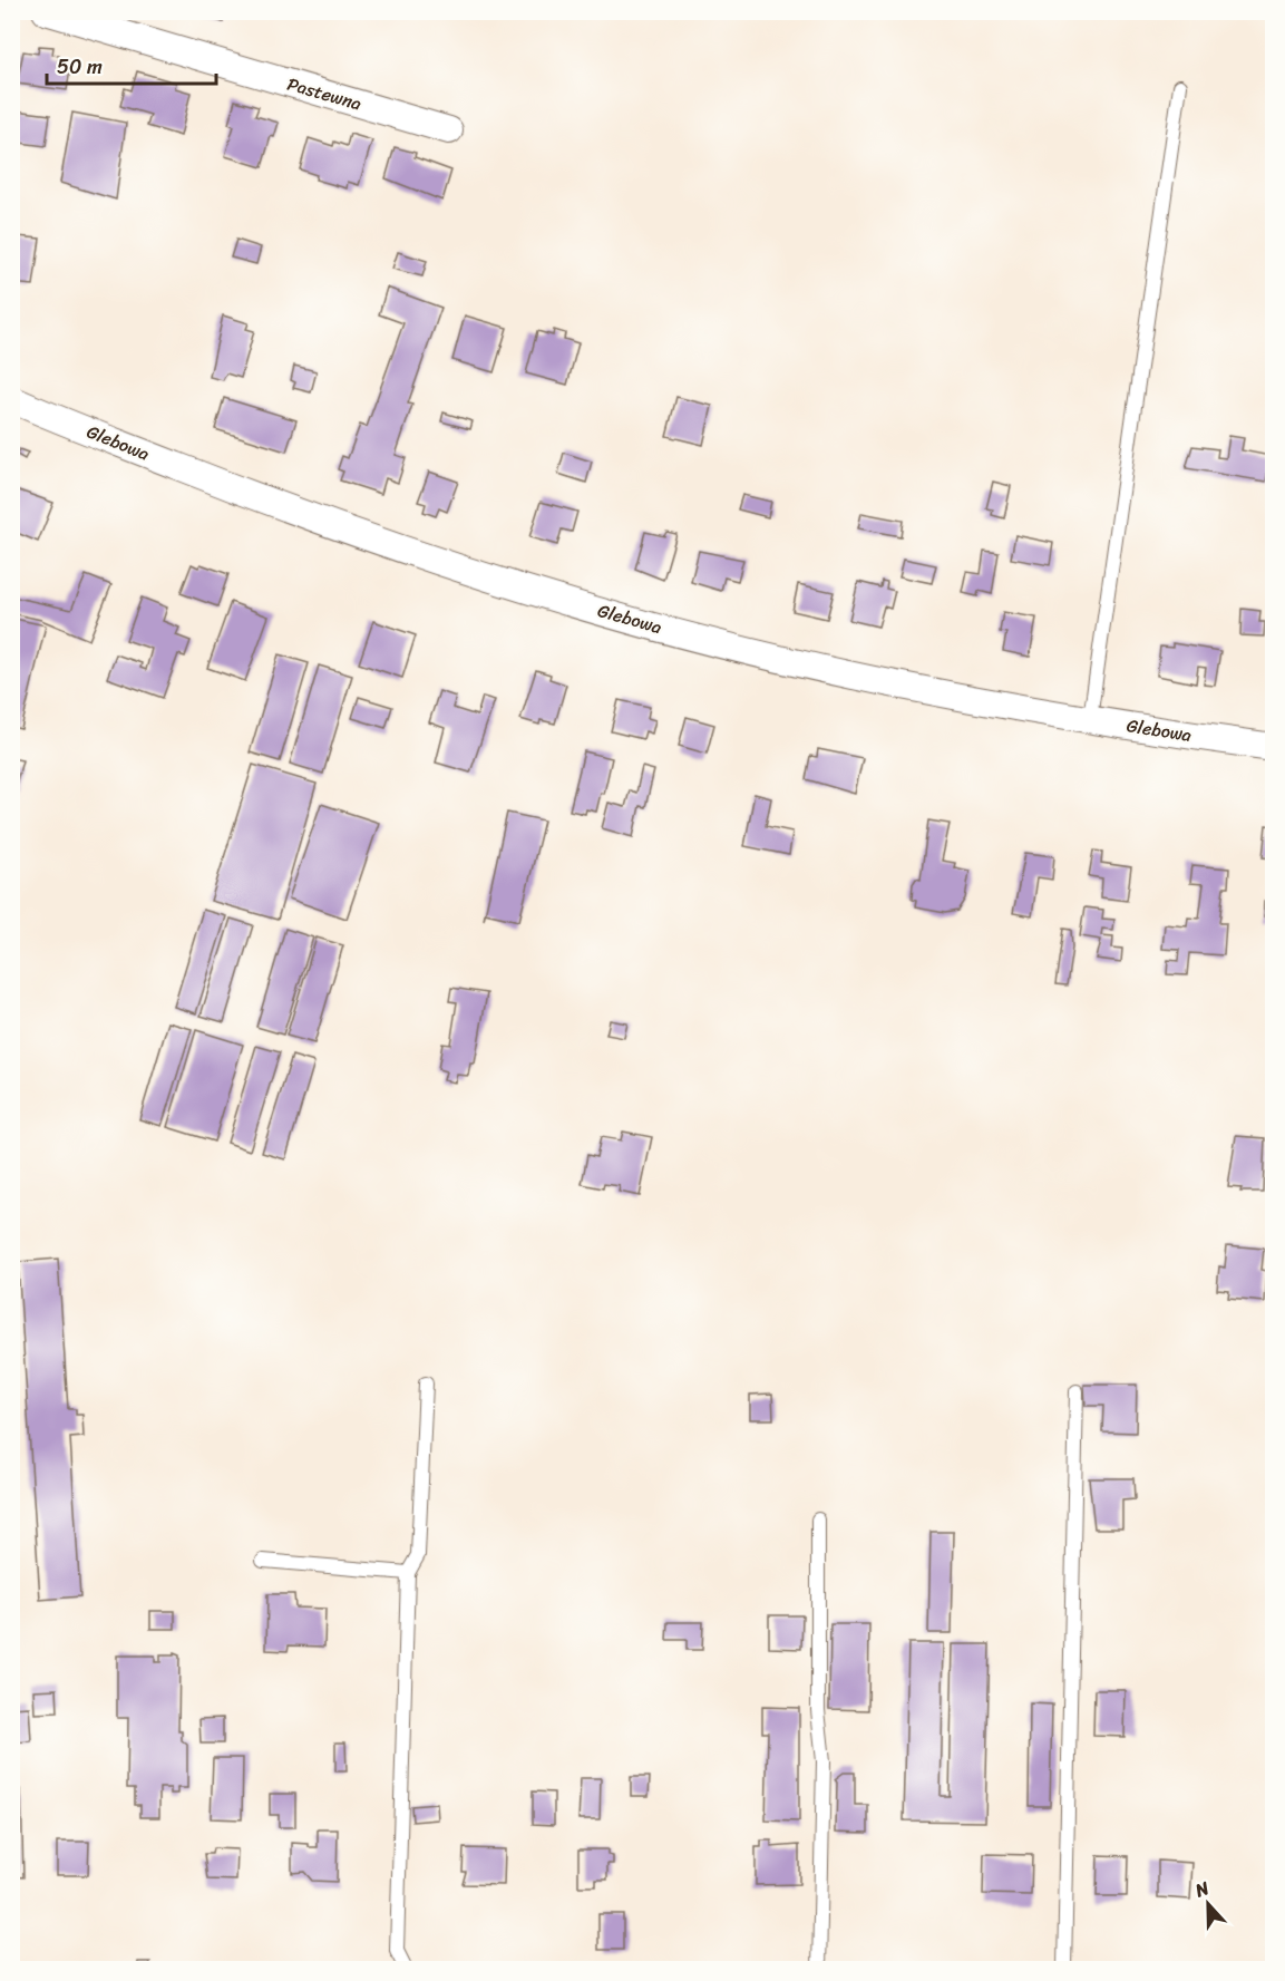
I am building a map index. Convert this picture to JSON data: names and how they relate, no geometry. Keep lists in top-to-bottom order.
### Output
{
  "streets": {
    "street": ["Pastewna", "Glebowa"]
  },
  "scale_bar": "50 m",
  "north": "top"
}
